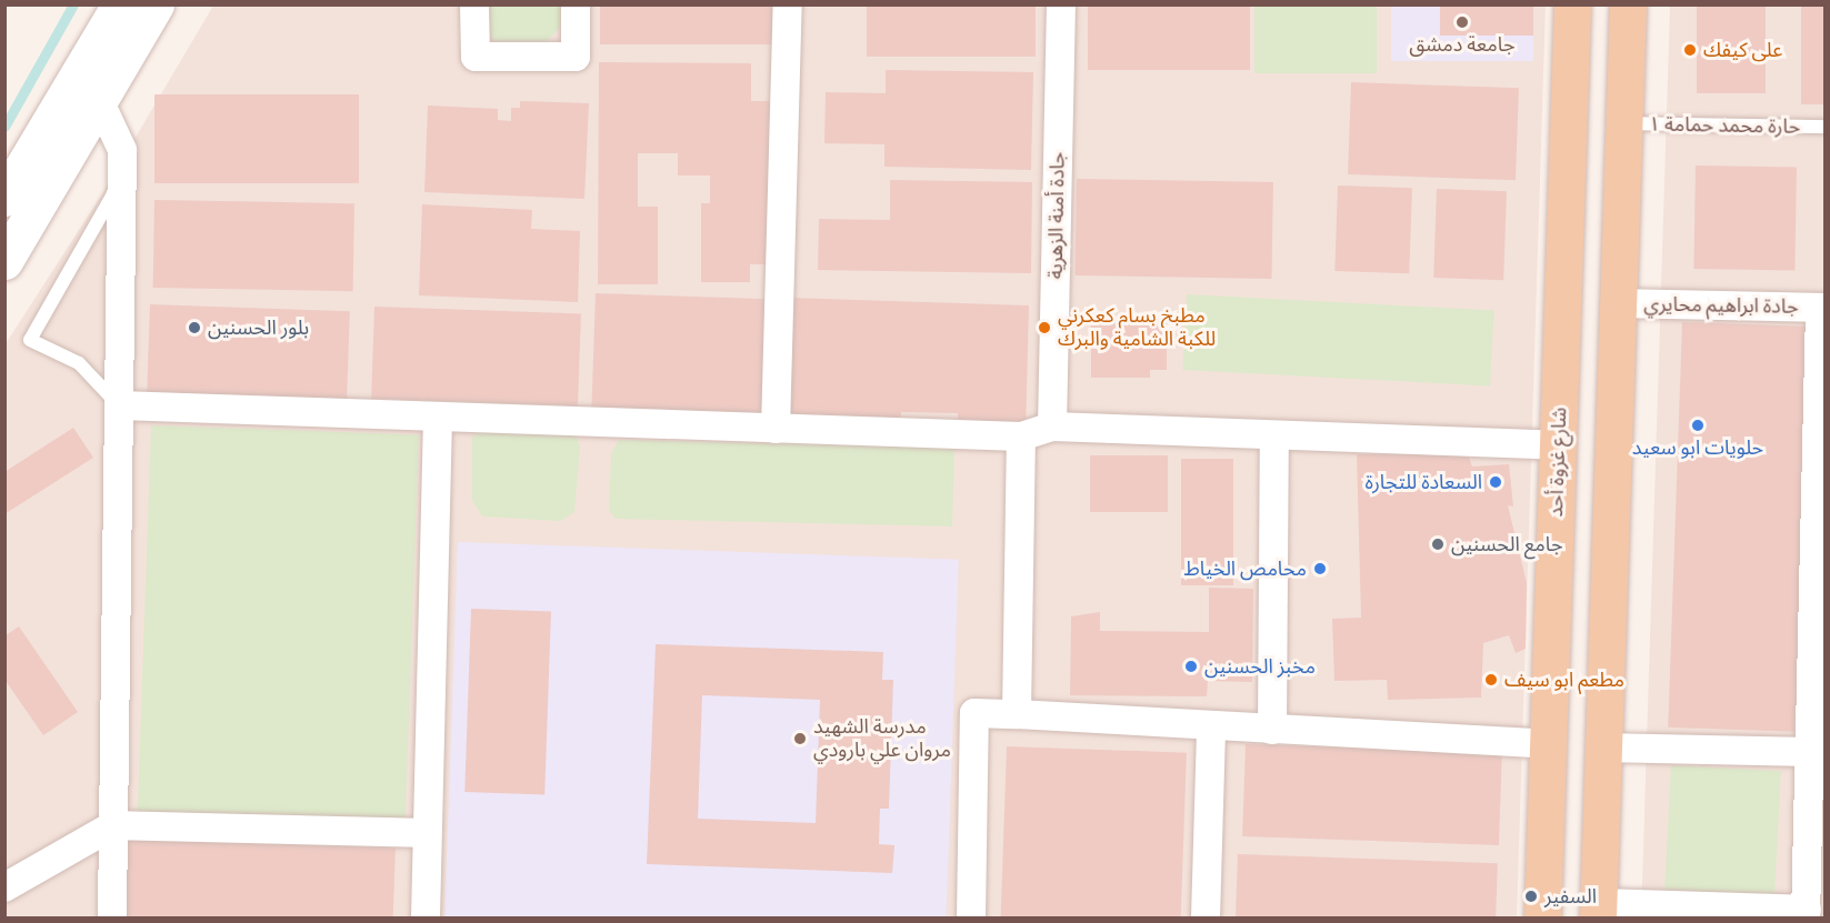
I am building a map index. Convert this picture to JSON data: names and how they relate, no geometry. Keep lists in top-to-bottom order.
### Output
{
  "streets": {
    "main road": ["شارع غزوة أحد"],
    "street": ["جادة أمنة الزهرية", "جادة ابراهيم محايري"],
    "lane": ["حارة محمد حمامة ١"]
  },
  "places": [
    "جامعة دمشق",
    "على كيفك",
    "بلور الحسنين",
    "مطبخ بسام كعكرني للكبة الشامية والبرك",
    "حلويات ابو سعيد",
    "السعادة للتجارة",
    "جامع الحسنين",
    "محامص الخياط",
    "مخبز الحسنين",
    "مطعم ابو سيف",
    "مدرسة الشهيد مروان علي بارودي",
    "السفير"
  ]
}
